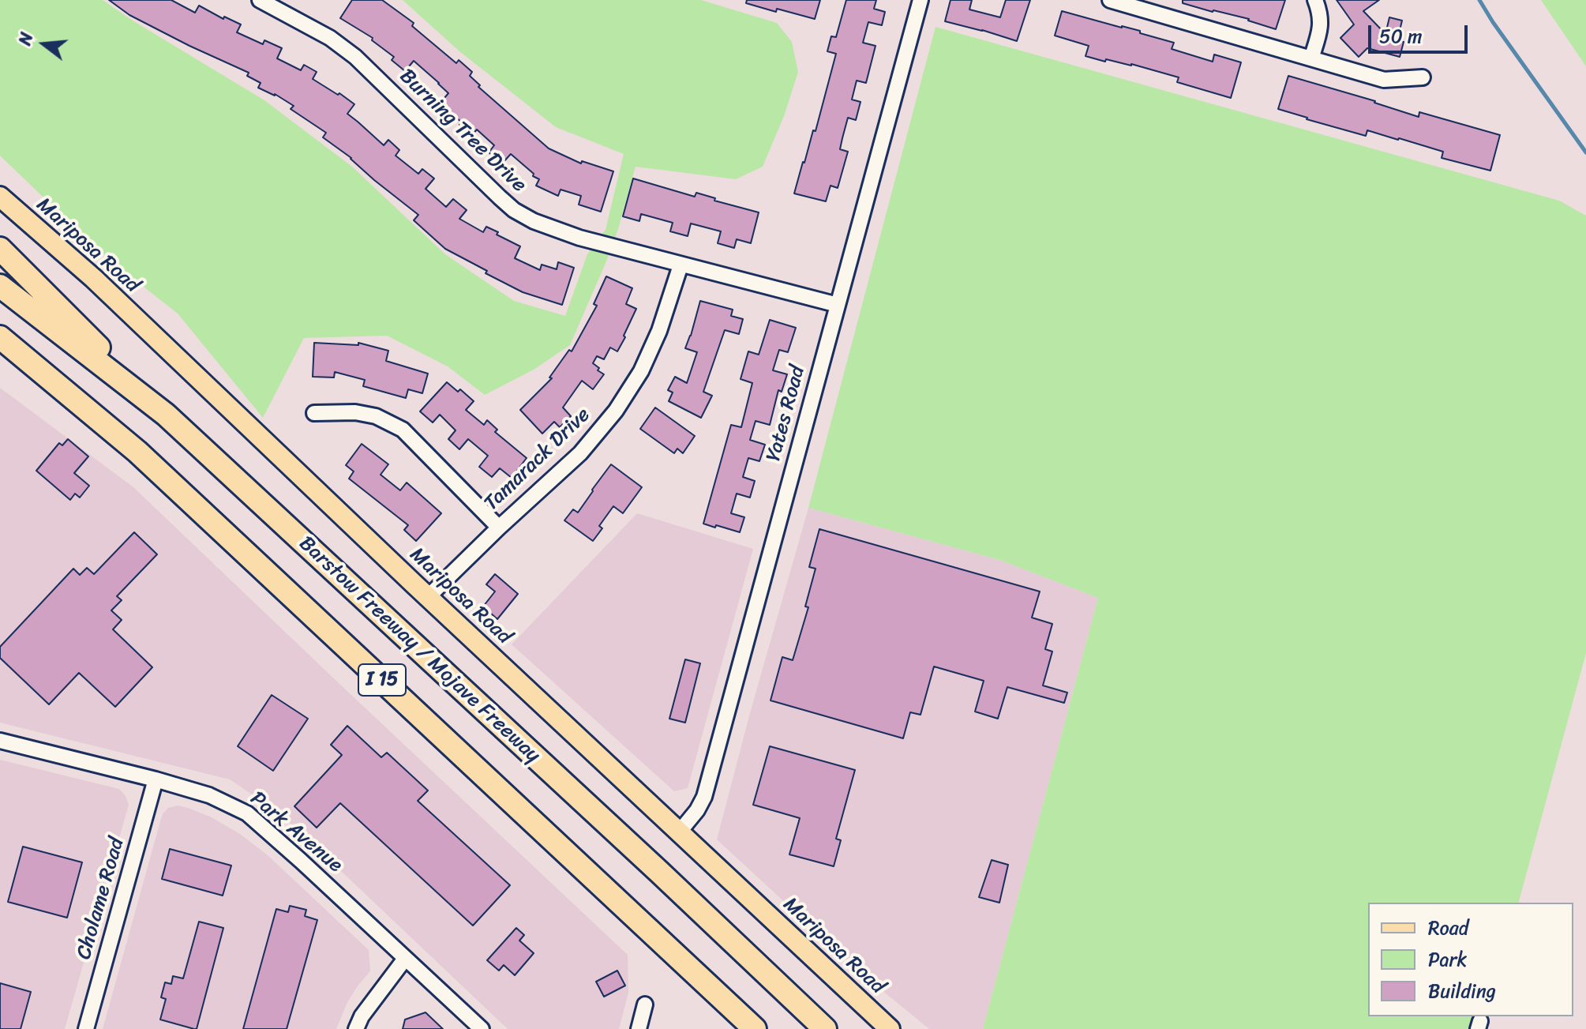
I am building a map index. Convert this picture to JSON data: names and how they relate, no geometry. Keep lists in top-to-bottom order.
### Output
{
  "streets": {
    "highway": ["Barstow Freeway / Mojave Freeway", "I 15"],
    "main road": ["Mariposa Road"],
    "street": [
      "Burning Tree Drive",
      "Yates Road",
      "Tamarack Drive",
      "Park Avenue",
      "Cholame Road"
    ]
  },
  "crossings": [
    ["Burning Tree Drive", "Yates Road"],
    ["Burning Tree Drive", "Tamarack Drive"],
    ["Mariposa Road", "Yates Road"],
    ["Mariposa Road", "Tamarack Drive"],
    ["Park Avenue", "Cholame Road"]
  ],
  "legend": ["Road", "Park", "Building"],
  "scale_bar": "50 m",
  "north": "left"
}
